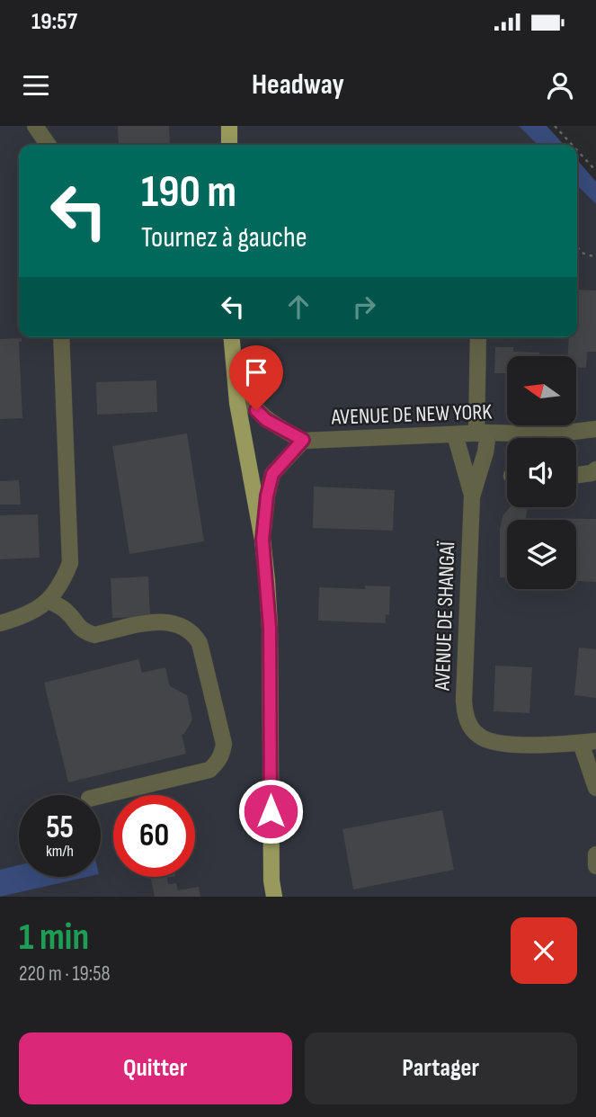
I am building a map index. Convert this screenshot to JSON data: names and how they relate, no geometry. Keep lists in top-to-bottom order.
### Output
{
  "streets": {
    "street": ["AVENUE DE NEW YORK", "AVENUE DE SHANGAÏ"]
  },
  "north": "left",
  "page": {
    "status": "19:57",
    "header": "Headway",
    "turn": ["190 m", "Tournez à gauche"],
    "speed": "55 km/h",
    "limit": "60",
    "heading": ["1 min", "220 m · 19:58"],
    "buttons": ["Quitter", "Partager"]
  }
}
